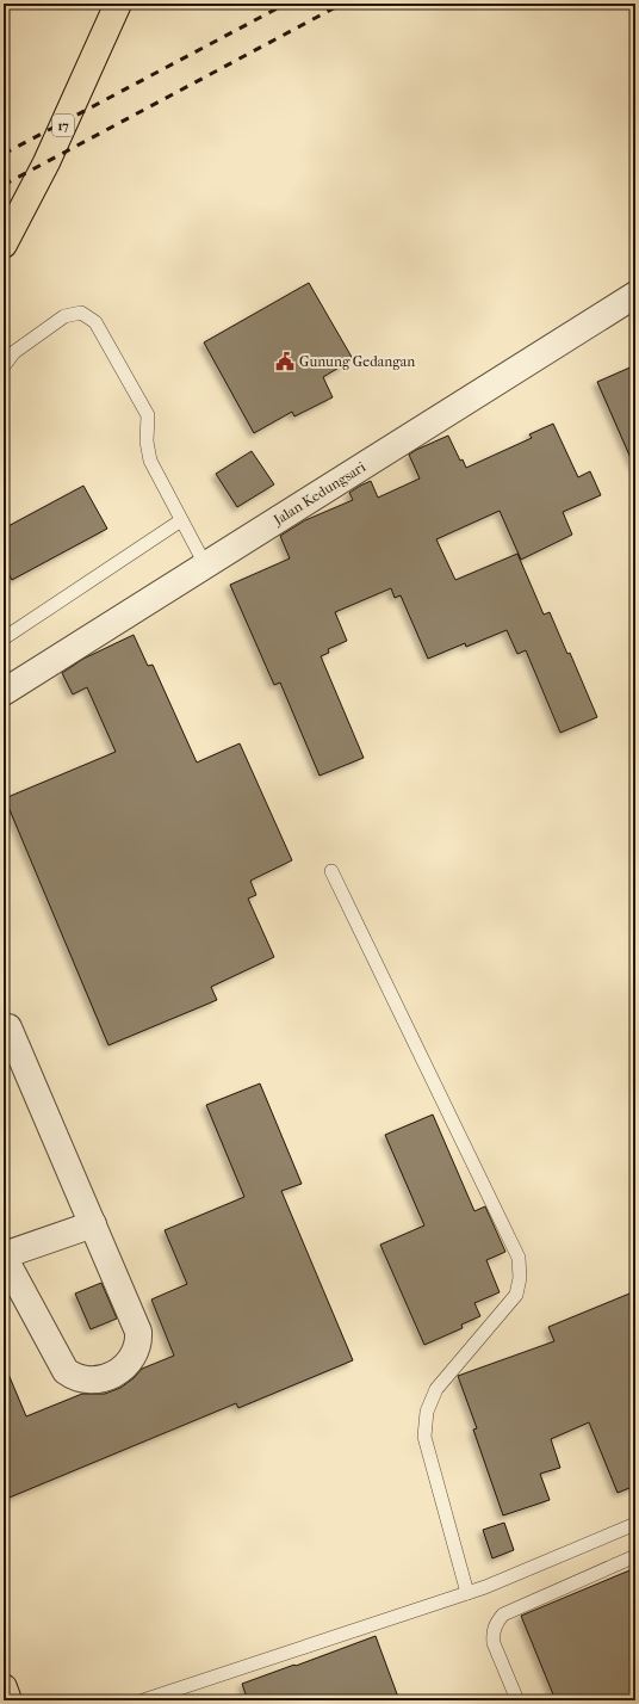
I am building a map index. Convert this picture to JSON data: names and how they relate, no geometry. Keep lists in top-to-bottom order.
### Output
{
  "streets": {
    "highway": ["17"],
    "street": ["Jalan Kedungsari"]
  },
  "places": {
    "public building": ["Gunung Gedangan"]
  }
}
